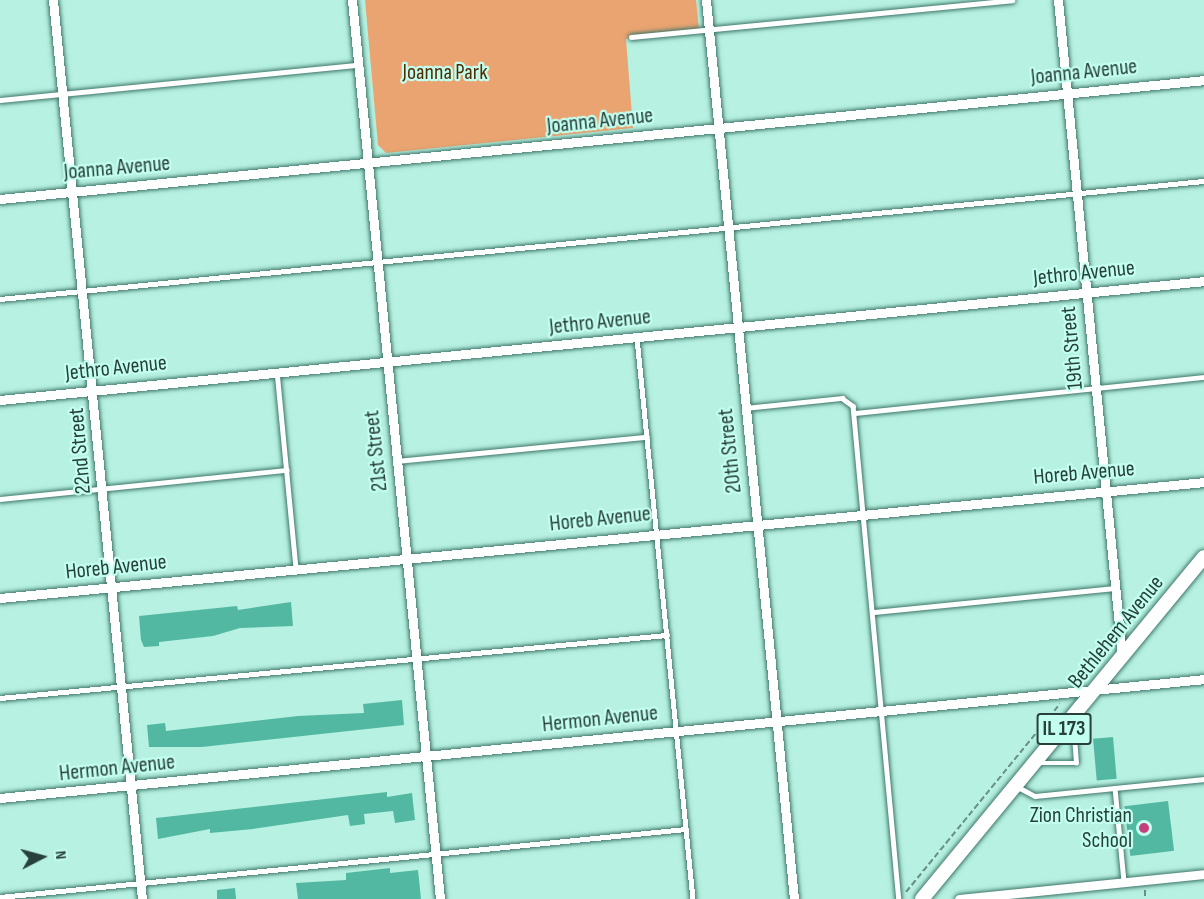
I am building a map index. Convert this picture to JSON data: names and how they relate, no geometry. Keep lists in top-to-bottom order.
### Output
{
  "streets": {
    "main road": ["Bethlehem Avenue", "IL 173"],
    "street": [
      "Joanna Avenue",
      "Jethro Avenue",
      "19th Street",
      "22nd Street",
      "21st Street",
      "20th Street",
      "Horeb Avenue",
      "Hermon Avenue"
    ]
  },
  "crossings": [
    ["Joanna Avenue", "19th Street"],
    ["Joanna Avenue", "22nd Street"],
    ["Joanna Avenue", "21st Street"],
    ["Joanna Avenue", "20th Street"],
    ["Jethro Avenue", "19th Street"],
    ["Jethro Avenue", "22nd Street"],
    ["Jethro Avenue", "21st Street"],
    ["Jethro Avenue", "20th Street"],
    ["19th Street", "Horeb Avenue"],
    ["19th Street", "Bethlehem Avenue"],
    ["22nd Street", "Horeb Avenue"],
    ["22nd Street", "Hermon Avenue"],
    ["21st Street", "Horeb Avenue"],
    ["21st Street", "Hermon Avenue"],
    ["20th Street", "Horeb Avenue"],
    ["20th Street", "Hermon Avenue"],
    ["Bethlehem Avenue", "Hermon Avenue"]
  ],
  "parks": ["Joanna Park"],
  "places": ["Zion Christian School"],
  "north": "right"
}
